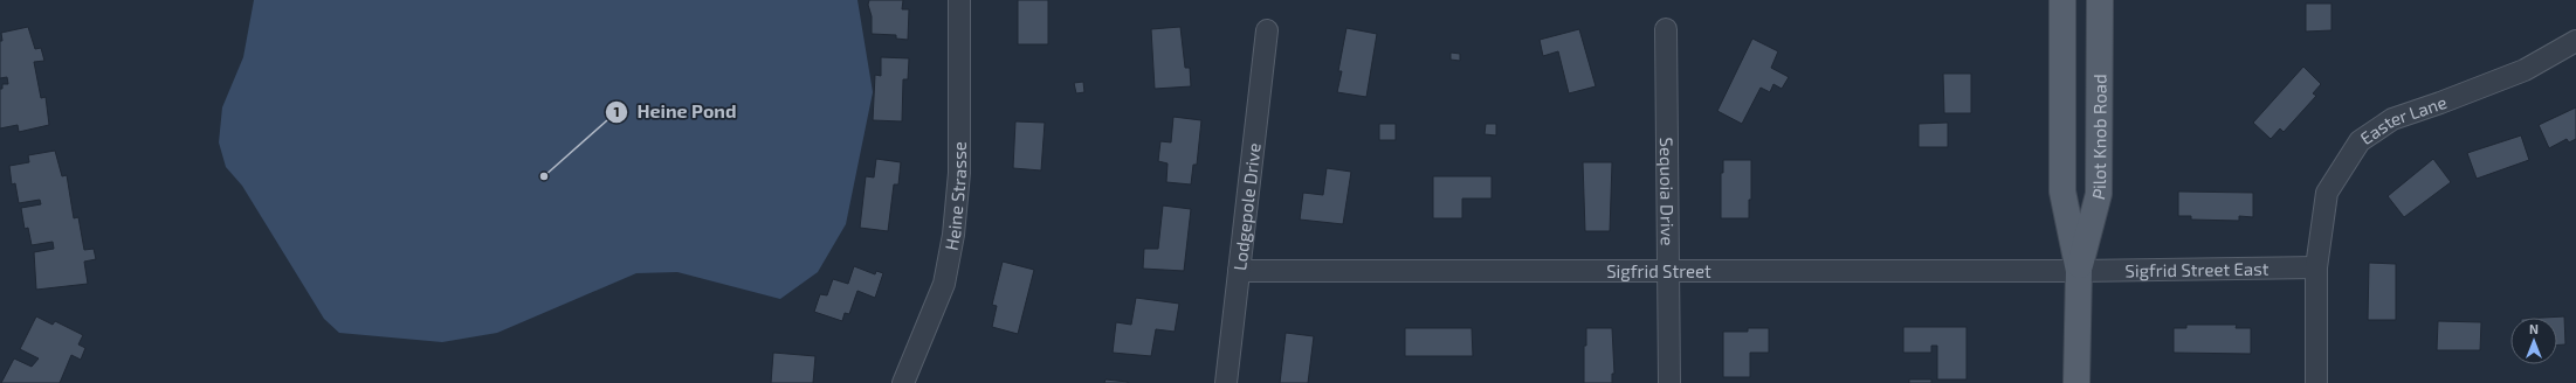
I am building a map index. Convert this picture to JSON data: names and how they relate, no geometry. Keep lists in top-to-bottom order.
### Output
{
  "streets": {
    "main road": ["Pilot Knob Road"],
    "street": [
      "Easter Lane",
      "Sequoia Drive",
      "Heine Strasse",
      "Lodgepole Drive",
      "Sigfrid Street",
      "Sigfrid Street East"
    ]
  },
  "crossings": [
    ["Easter Lane", "Sigfrid Street East"],
    ["Pilot Knob Road", "Sigfrid Street"],
    ["Pilot Knob Road", "Sigfrid Street East"],
    ["Sequoia Drive", "Sigfrid Street"],
    ["Lodgepole Drive", "Sigfrid Street"],
    ["Sigfrid Street", "Sigfrid Street East"]
  ],
  "places": ["Heine Pond"],
  "north": "top"
}
